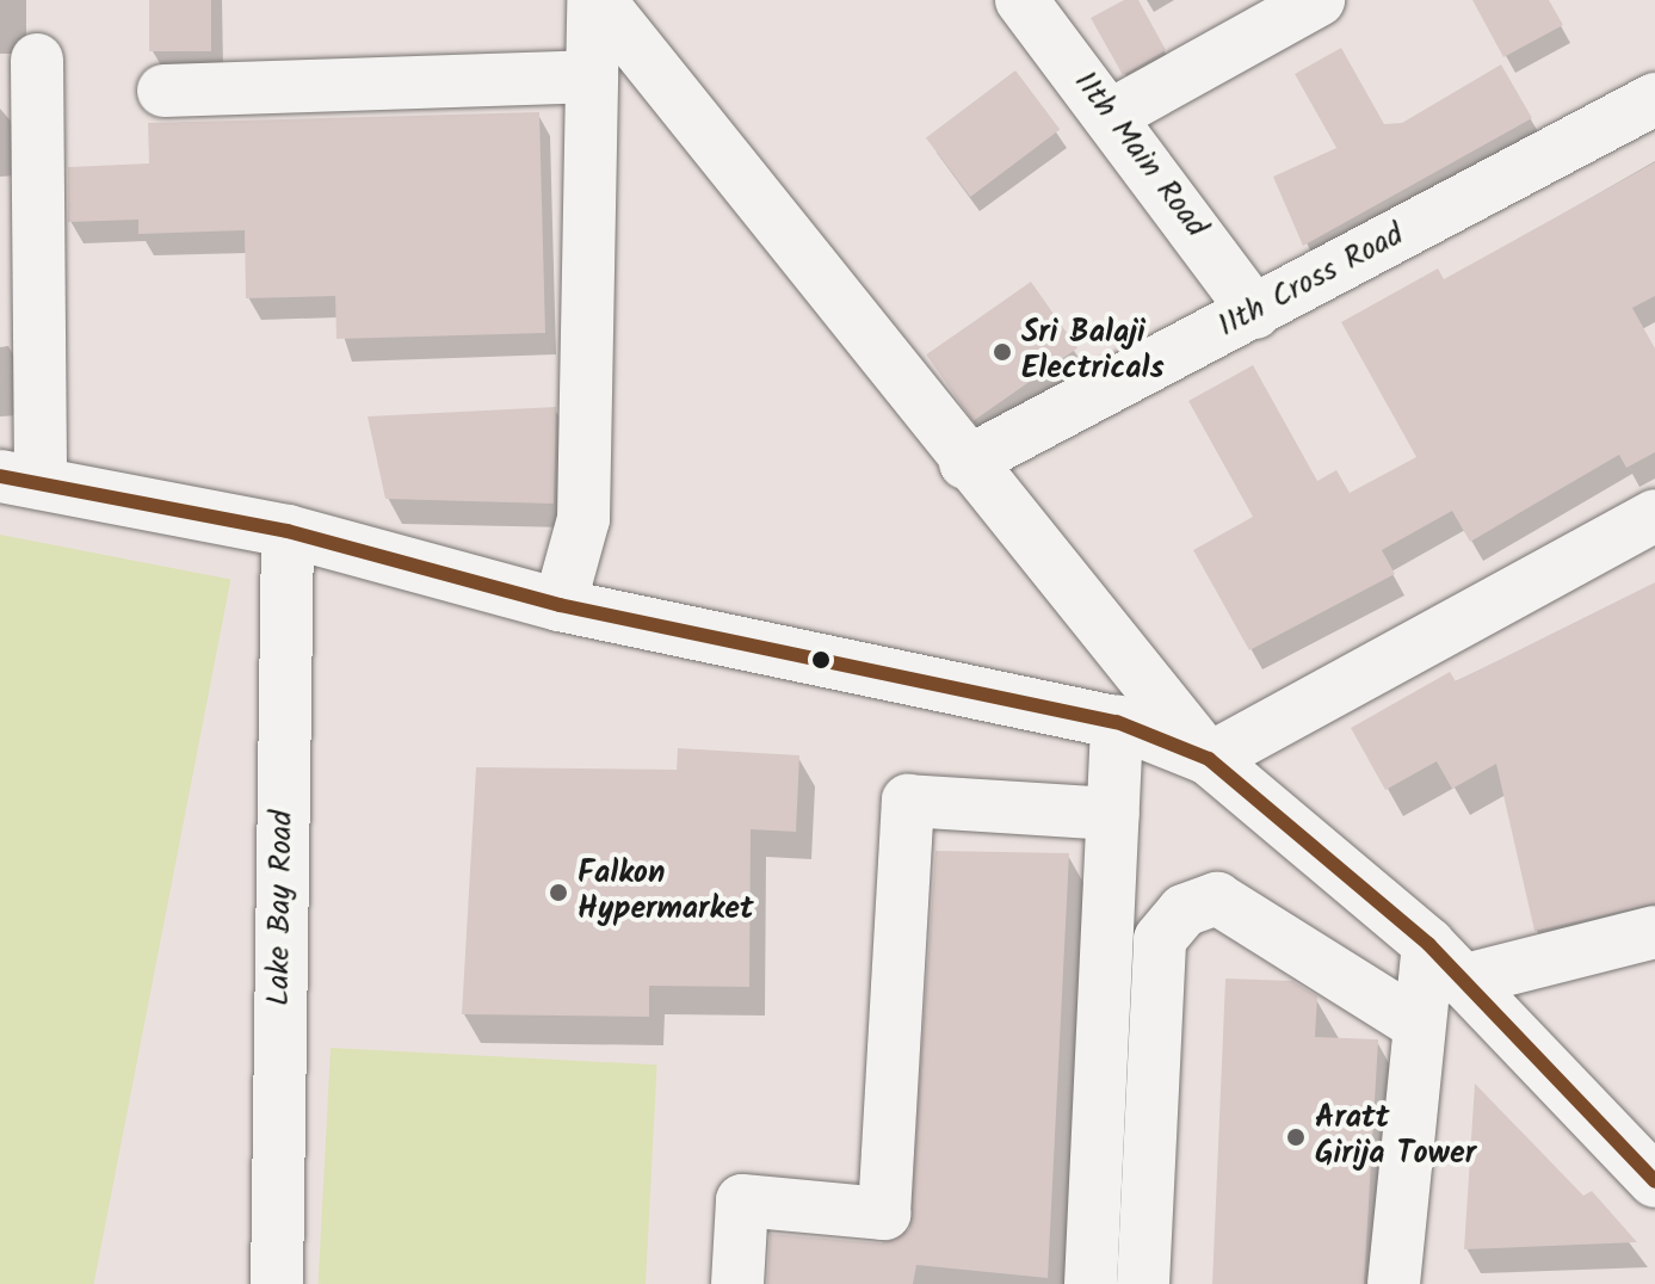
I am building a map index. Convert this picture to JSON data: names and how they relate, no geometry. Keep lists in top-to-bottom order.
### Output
{
  "streets": {
    "street": ["11th Main Road", "11th Cross Road", "Lake Bay Road"]
  },
  "crossings": [
    ["11th Main Road", "11th Cross Road"]
  ],
  "places": ["Sri Balaji Electricals", "Falkon Hypermarket", "Aratt Girija Tower"]
}
